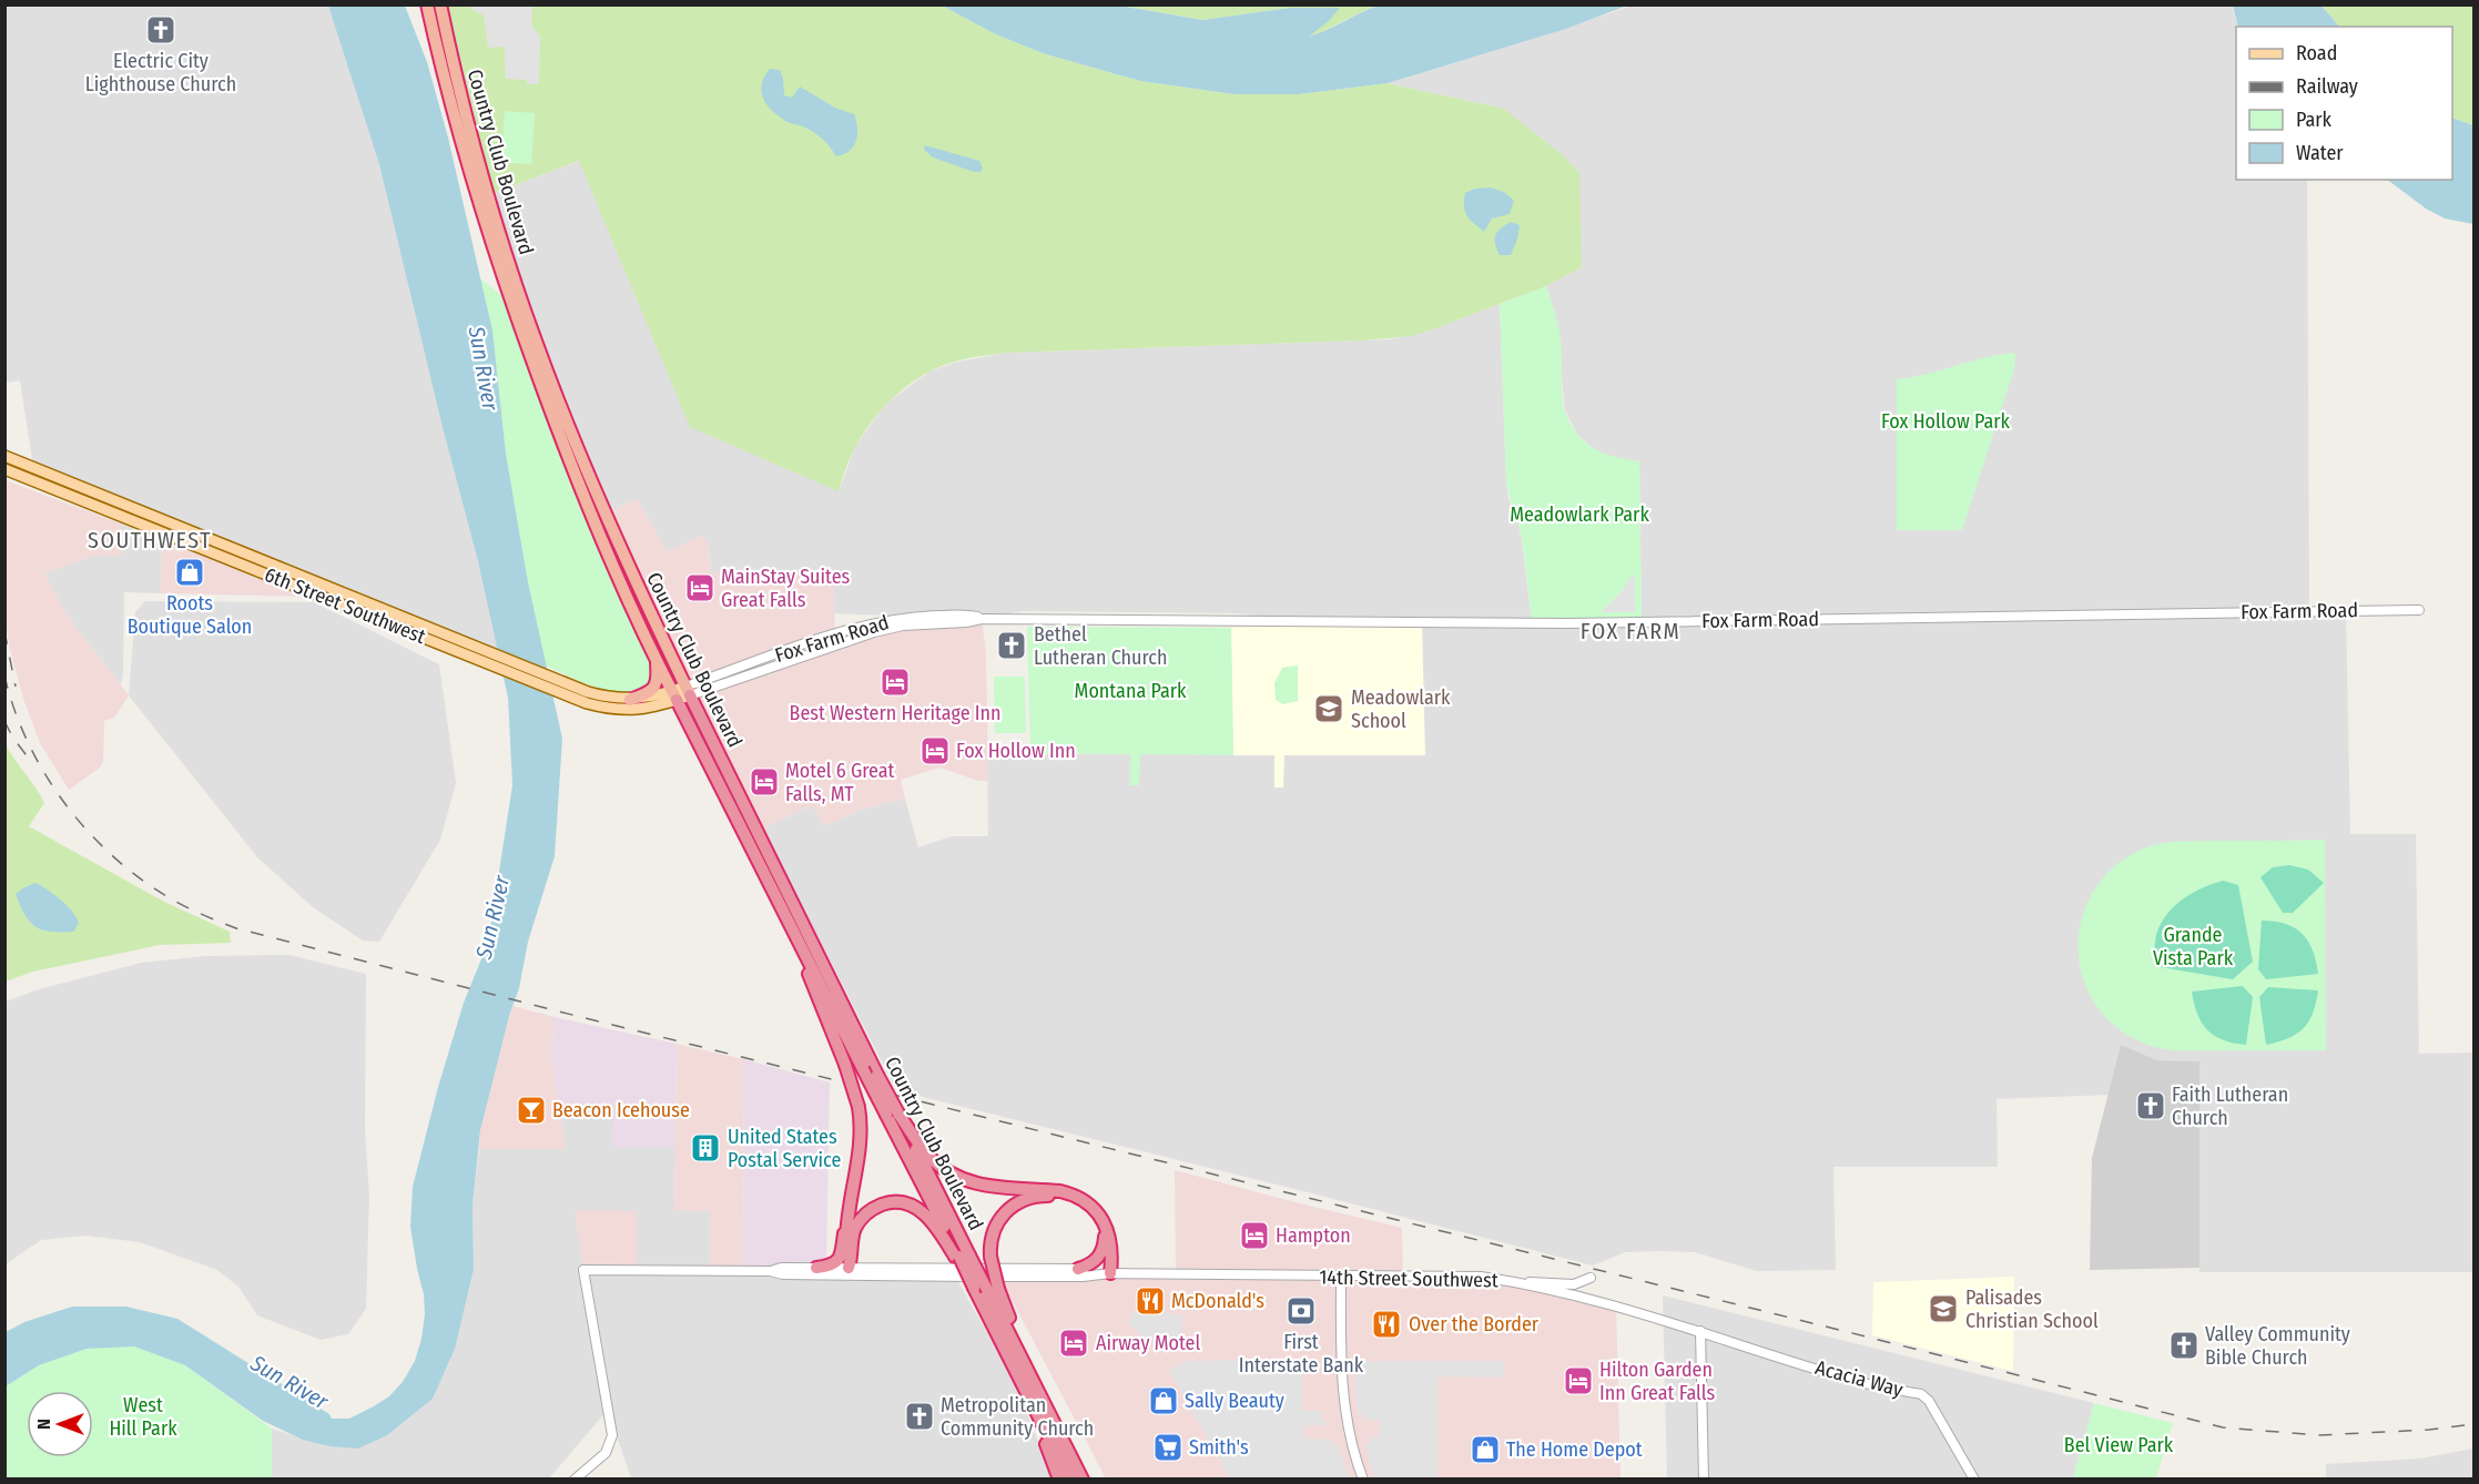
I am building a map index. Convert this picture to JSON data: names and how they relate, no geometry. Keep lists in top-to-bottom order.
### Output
{
  "streets": {
    "highway": ["Country Club Boulevard"],
    "main road": ["6th Street Southwest"],
    "street": ["Fox Farm Road", "14th Street Southwest", "Acacia Way"]
  },
  "crossings": [
    ["Country Club Boulevard", "6th Street Southwest"],
    ["Country Club Boulevard", "Fox Farm Road"],
    ["6th Street Southwest", "Fox Farm Road"],
    ["14th Street Southwest", "Acacia Way"]
  ],
  "districts": ["SOUTHWEST", "FOX FARM"],
  "water": ["Sun River"],
  "parks": [
    "Fox Hollow Park",
    "Meadowlark Park",
    "Montana Park",
    "Grande Vista Park",
    "West Hill Park",
    "Bel View Park"
  ],
  "places": {
    "church": [
      "Electric City Lighthouse Church",
      "Bethel Lutheran Church",
      "Faith Lutheran Church",
      "Valley Community Bible Church",
      "Metropolitan Community Church"
    ],
    "shop": ["Roots Boutique Salon", "Sally Beauty", "The Home Depot"],
    "hotel": [
      "MainStay Suites Great Falls",
      "Best Western Heritage Inn",
      "Fox Hollow Inn",
      "Motel 6 Great Falls, MT",
      "Hampton",
      "Airway Motel",
      "Hilton Garden Inn Great Falls"
    ],
    "school or university": ["Meadowlark School", "Palisades Christian School"],
    "bar": ["Beacon Icehouse"],
    "building": ["United States Postal Service"],
    "restaurant": ["McDonald's", "Over the Border"],
    "bank": ["First Interstate Bank"],
    "supermarket": ["Smith's"]
  },
  "legend": [
    "Road",
    "Railway",
    "Park",
    "Water"
  ],
  "north": "left"
}
